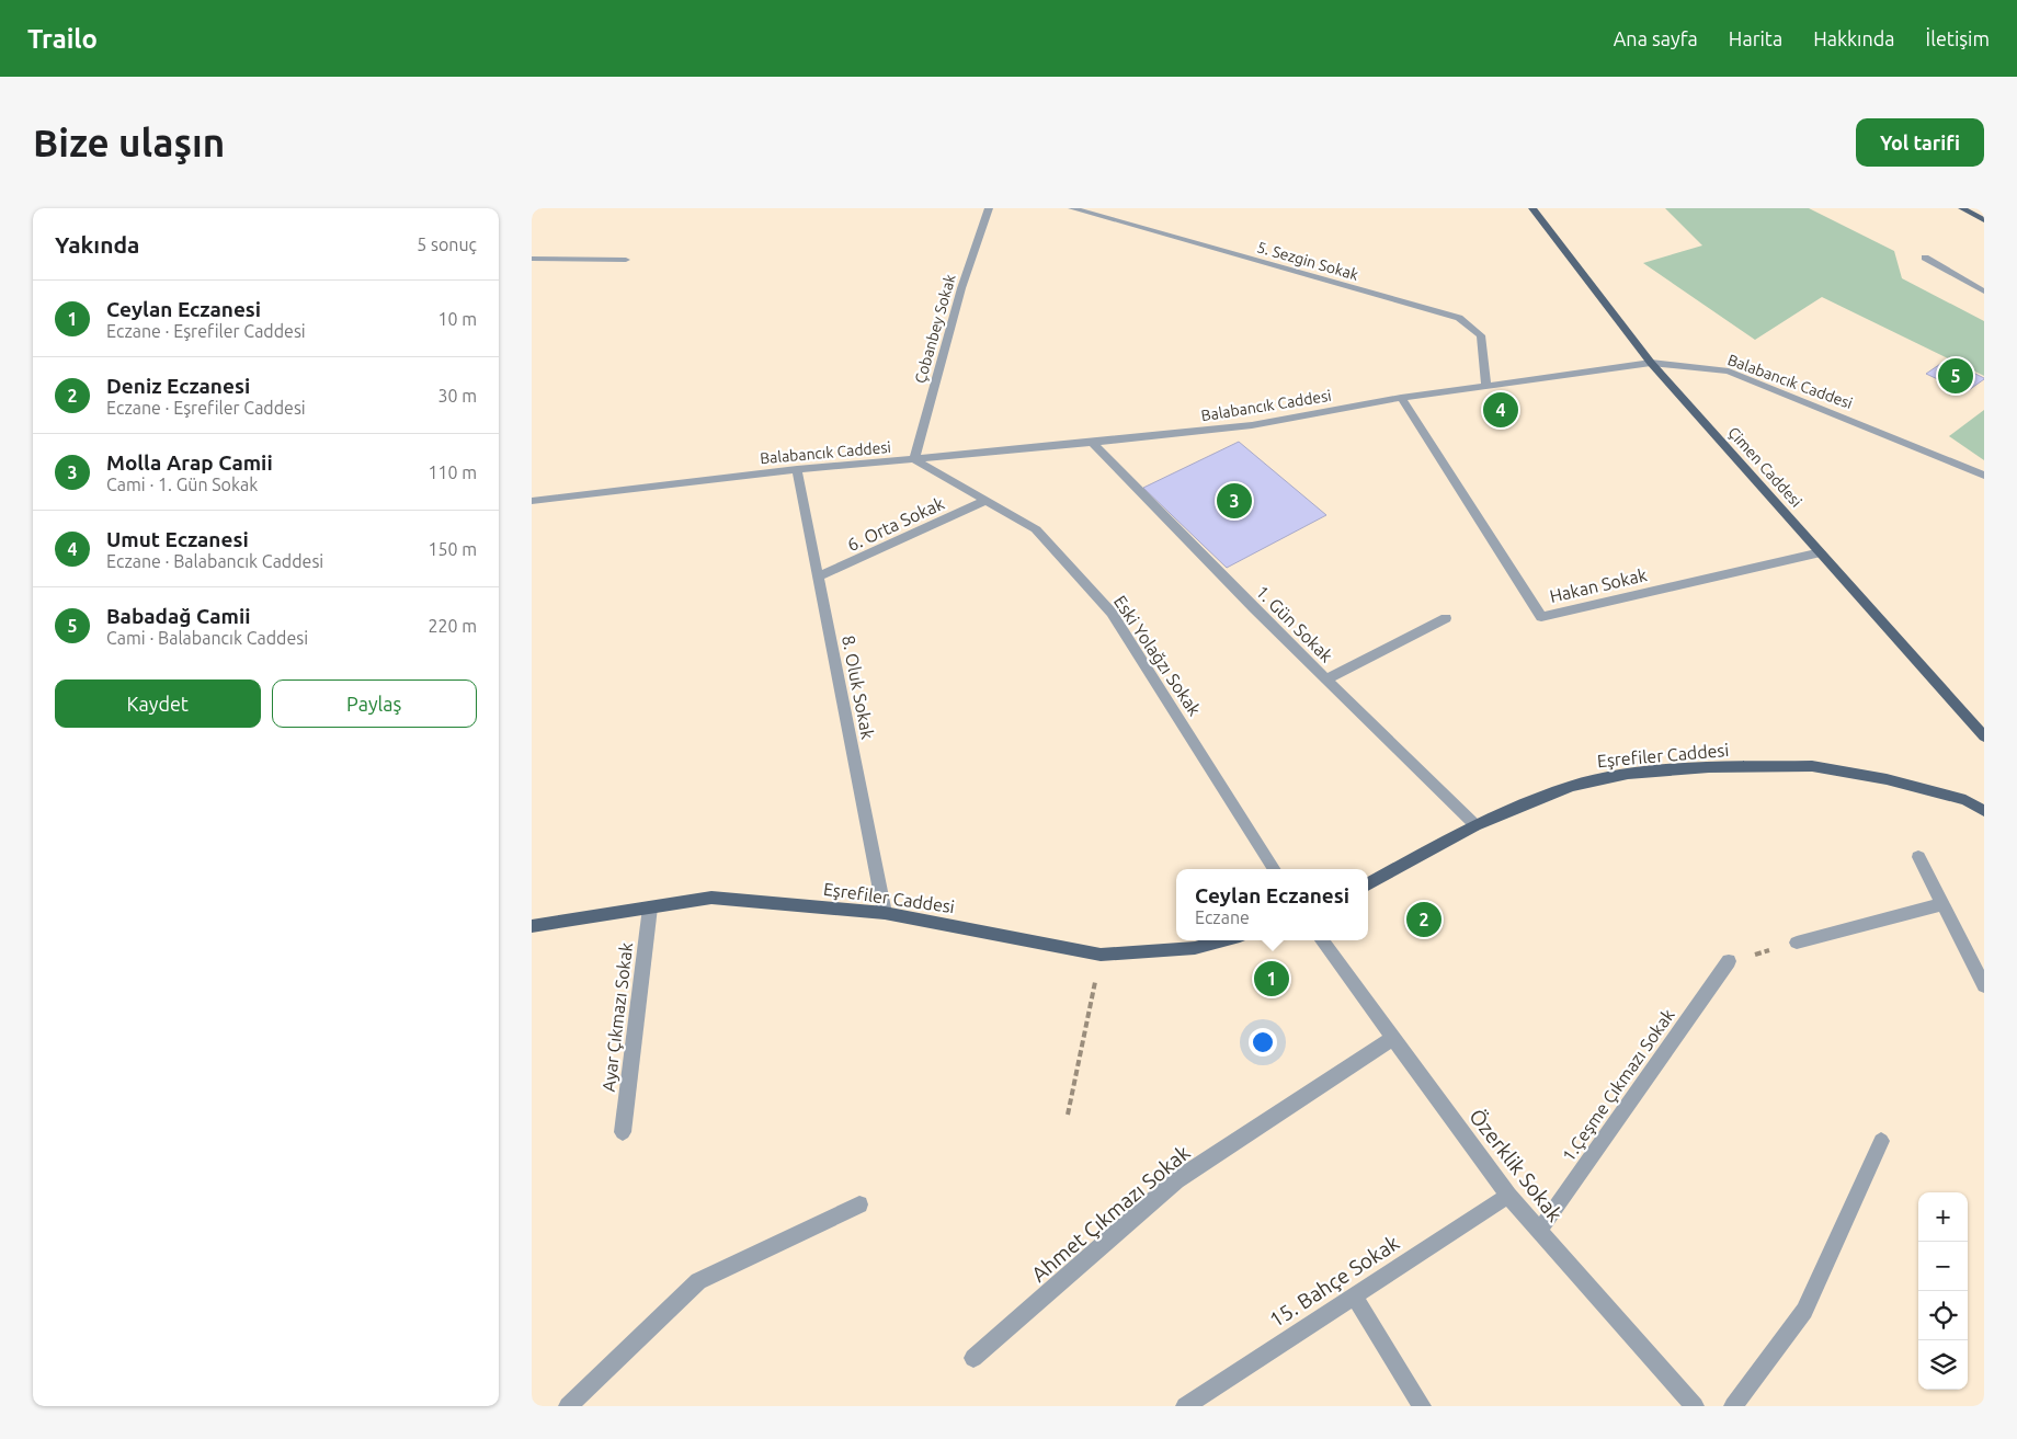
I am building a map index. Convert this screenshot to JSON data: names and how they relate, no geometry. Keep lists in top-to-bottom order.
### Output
{
  "streets": {
    "main road": ["Çimen Caddesi", "Eşrefiler Caddesi"],
    "street": [
      "5. Sezgin Sokak",
      "Çobanbey Sokak",
      "Balabancık Caddesi",
      "6. Orta Sokak",
      "Hakan Sokak",
      "1. Gün Sokak",
      "Eski Yolağzı Sokak",
      "8. Oluk Sokak",
      "Ayar Çıkmazı Sokak",
      "1.Çeşme Çıkmazı Sokak",
      "Özerklik Sokak",
      "Ahmet Çıkmazı Sokak",
      "15. Bahçe Sokak"
    ]
  },
  "crossings": [
    ["5. Sezgin Sokak", "Balabancık Caddesi"],
    ["Çobanbey Sokak", "Balabancık Caddesi"],
    ["Çobanbey Sokak", "Eski Yolağzı Sokak"],
    ["Balabancık Caddesi", "Çimen Caddesi"],
    ["Balabancık Caddesi", "Hakan Sokak"],
    ["Balabancık Caddesi", "1. Gün Sokak"],
    ["Balabancık Caddesi", "Eski Yolağzı Sokak"],
    ["Balabancık Caddesi", "8. Oluk Sokak"],
    ["Çimen Caddesi", "Hakan Sokak"],
    ["6. Orta Sokak", "Eski Yolağzı Sokak"],
    ["6. Orta Sokak", "8. Oluk Sokak"],
    ["1. Gün Sokak", "Eşrefiler Caddesi"],
    ["8. Oluk Sokak", "Eşrefiler Caddesi"],
    ["Eşrefiler Caddesi", "Ayar Çıkmazı Sokak"],
    ["1.Çeşme Çıkmazı Sokak", "Özerklik Sokak"],
    ["Özerklik Sokak", "Ahmet Çıkmazı Sokak"],
    ["Özerklik Sokak", "15. Bahçe Sokak"]
  ],
  "page": {
    "header": "Trailo",
    "nav": [
      "Ana sayfa",
      "Harita",
      "Hakkında",
      "İletişim"
    ],
    "buttons": [
      "Yol tarifi",
      ["Kaydet", "Paylaş"]
    ],
    "title": "Bize ulaşın",
    "heading": ["Yakında", "5 sonuç"],
    "list": [
      {
        "mark": "1",
        "name": "Ceylan Eczanesi",
        "note": "Eczane · Eşrefiler Caddesi",
        "value": "10 m"
      },
      {
        "mark": "2",
        "name": "Deniz Eczanesi",
        "note": "Eczane · Eşrefiler Caddesi",
        "value": "30 m"
      },
      {
        "mark": "3",
        "name": "Molla Arap Camii",
        "note": "Cami · 1. Gün Sokak",
        "value": "110 m"
      },
      {
        "mark": "4",
        "name": "Umut Eczanesi",
        "note": "Eczane · Balabancık Caddesi",
        "value": "150 m"
      },
      {
        "mark": "5",
        "name": "Babadağ Camii",
        "note": "Cami · Balabancık Caddesi",
        "value": "220 m"
      }
    ],
    "pins": [
      "5",
      "4",
      "3",
      "2",
      "1"
    ],
    "popup": ["Ceylan Eczanesi", "Eczane"],
    "map_buttons": ["+", "−"]
  }
}
